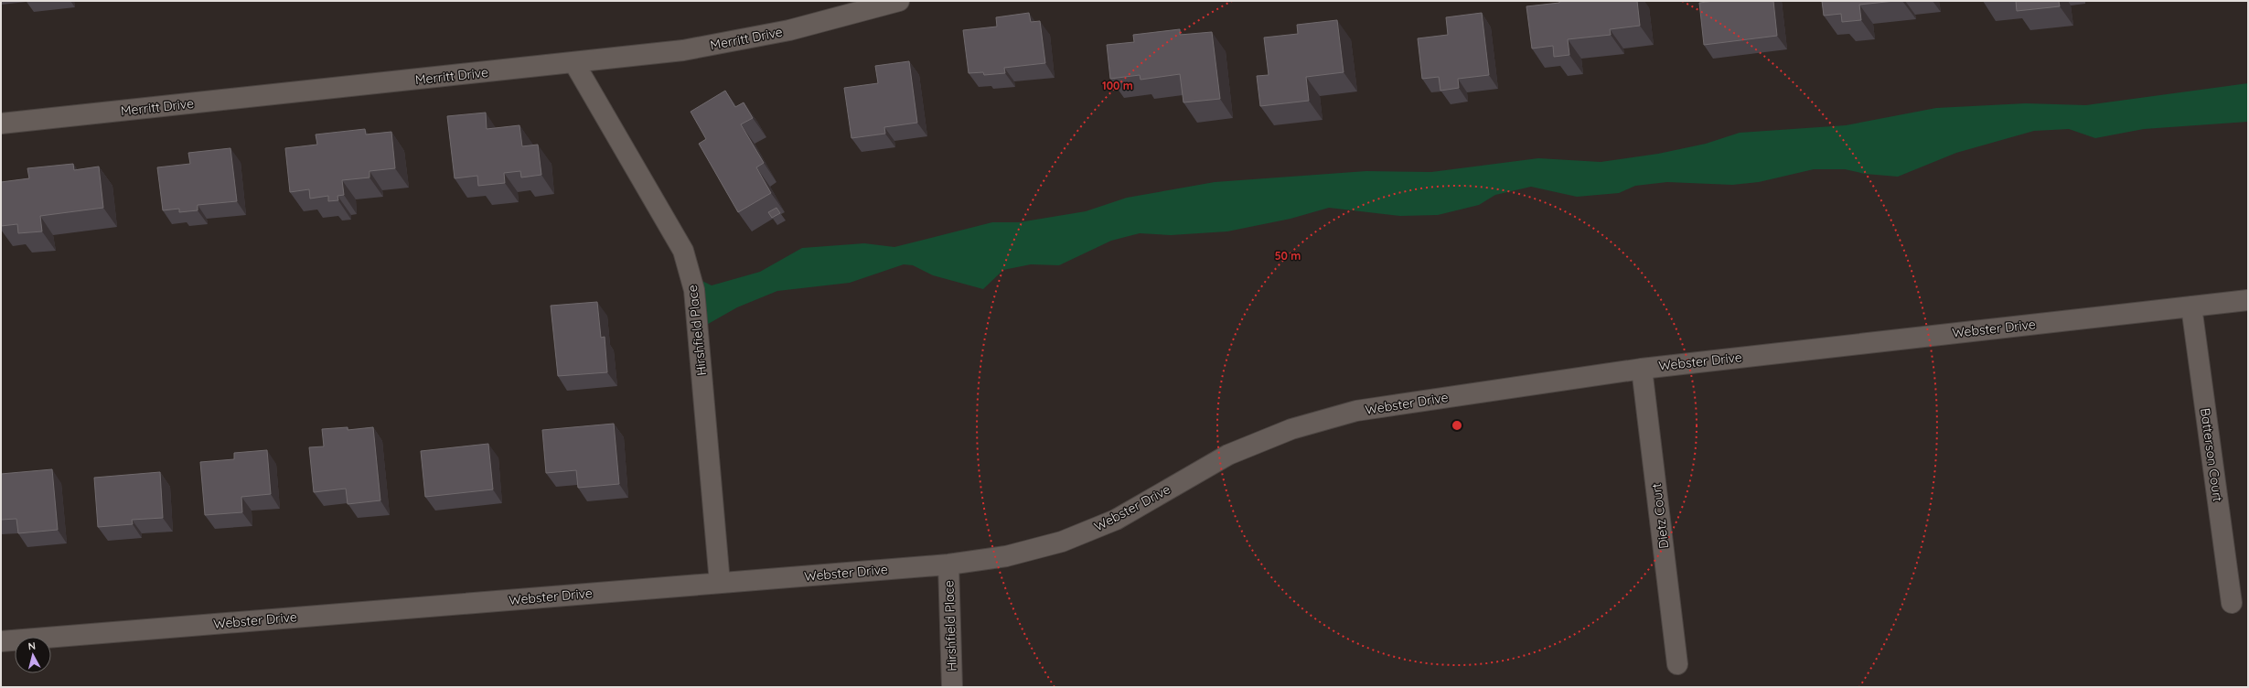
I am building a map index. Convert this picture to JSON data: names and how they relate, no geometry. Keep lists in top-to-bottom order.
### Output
{
  "streets": {
    "street": [
      "Merritt Drive",
      "Webster Drive",
      "Hirshfield Place",
      "Batterson Court",
      "Dietz Court"
    ]
  },
  "crossings": [
    ["Merritt Drive", "Hirshfield Place"],
    ["Webster Drive", "Hirshfield Place"],
    ["Webster Drive", "Batterson Court"],
    ["Webster Drive", "Dietz Court"]
  ],
  "north": "top",
  "rings": ["100 m", "50 m"]
}
